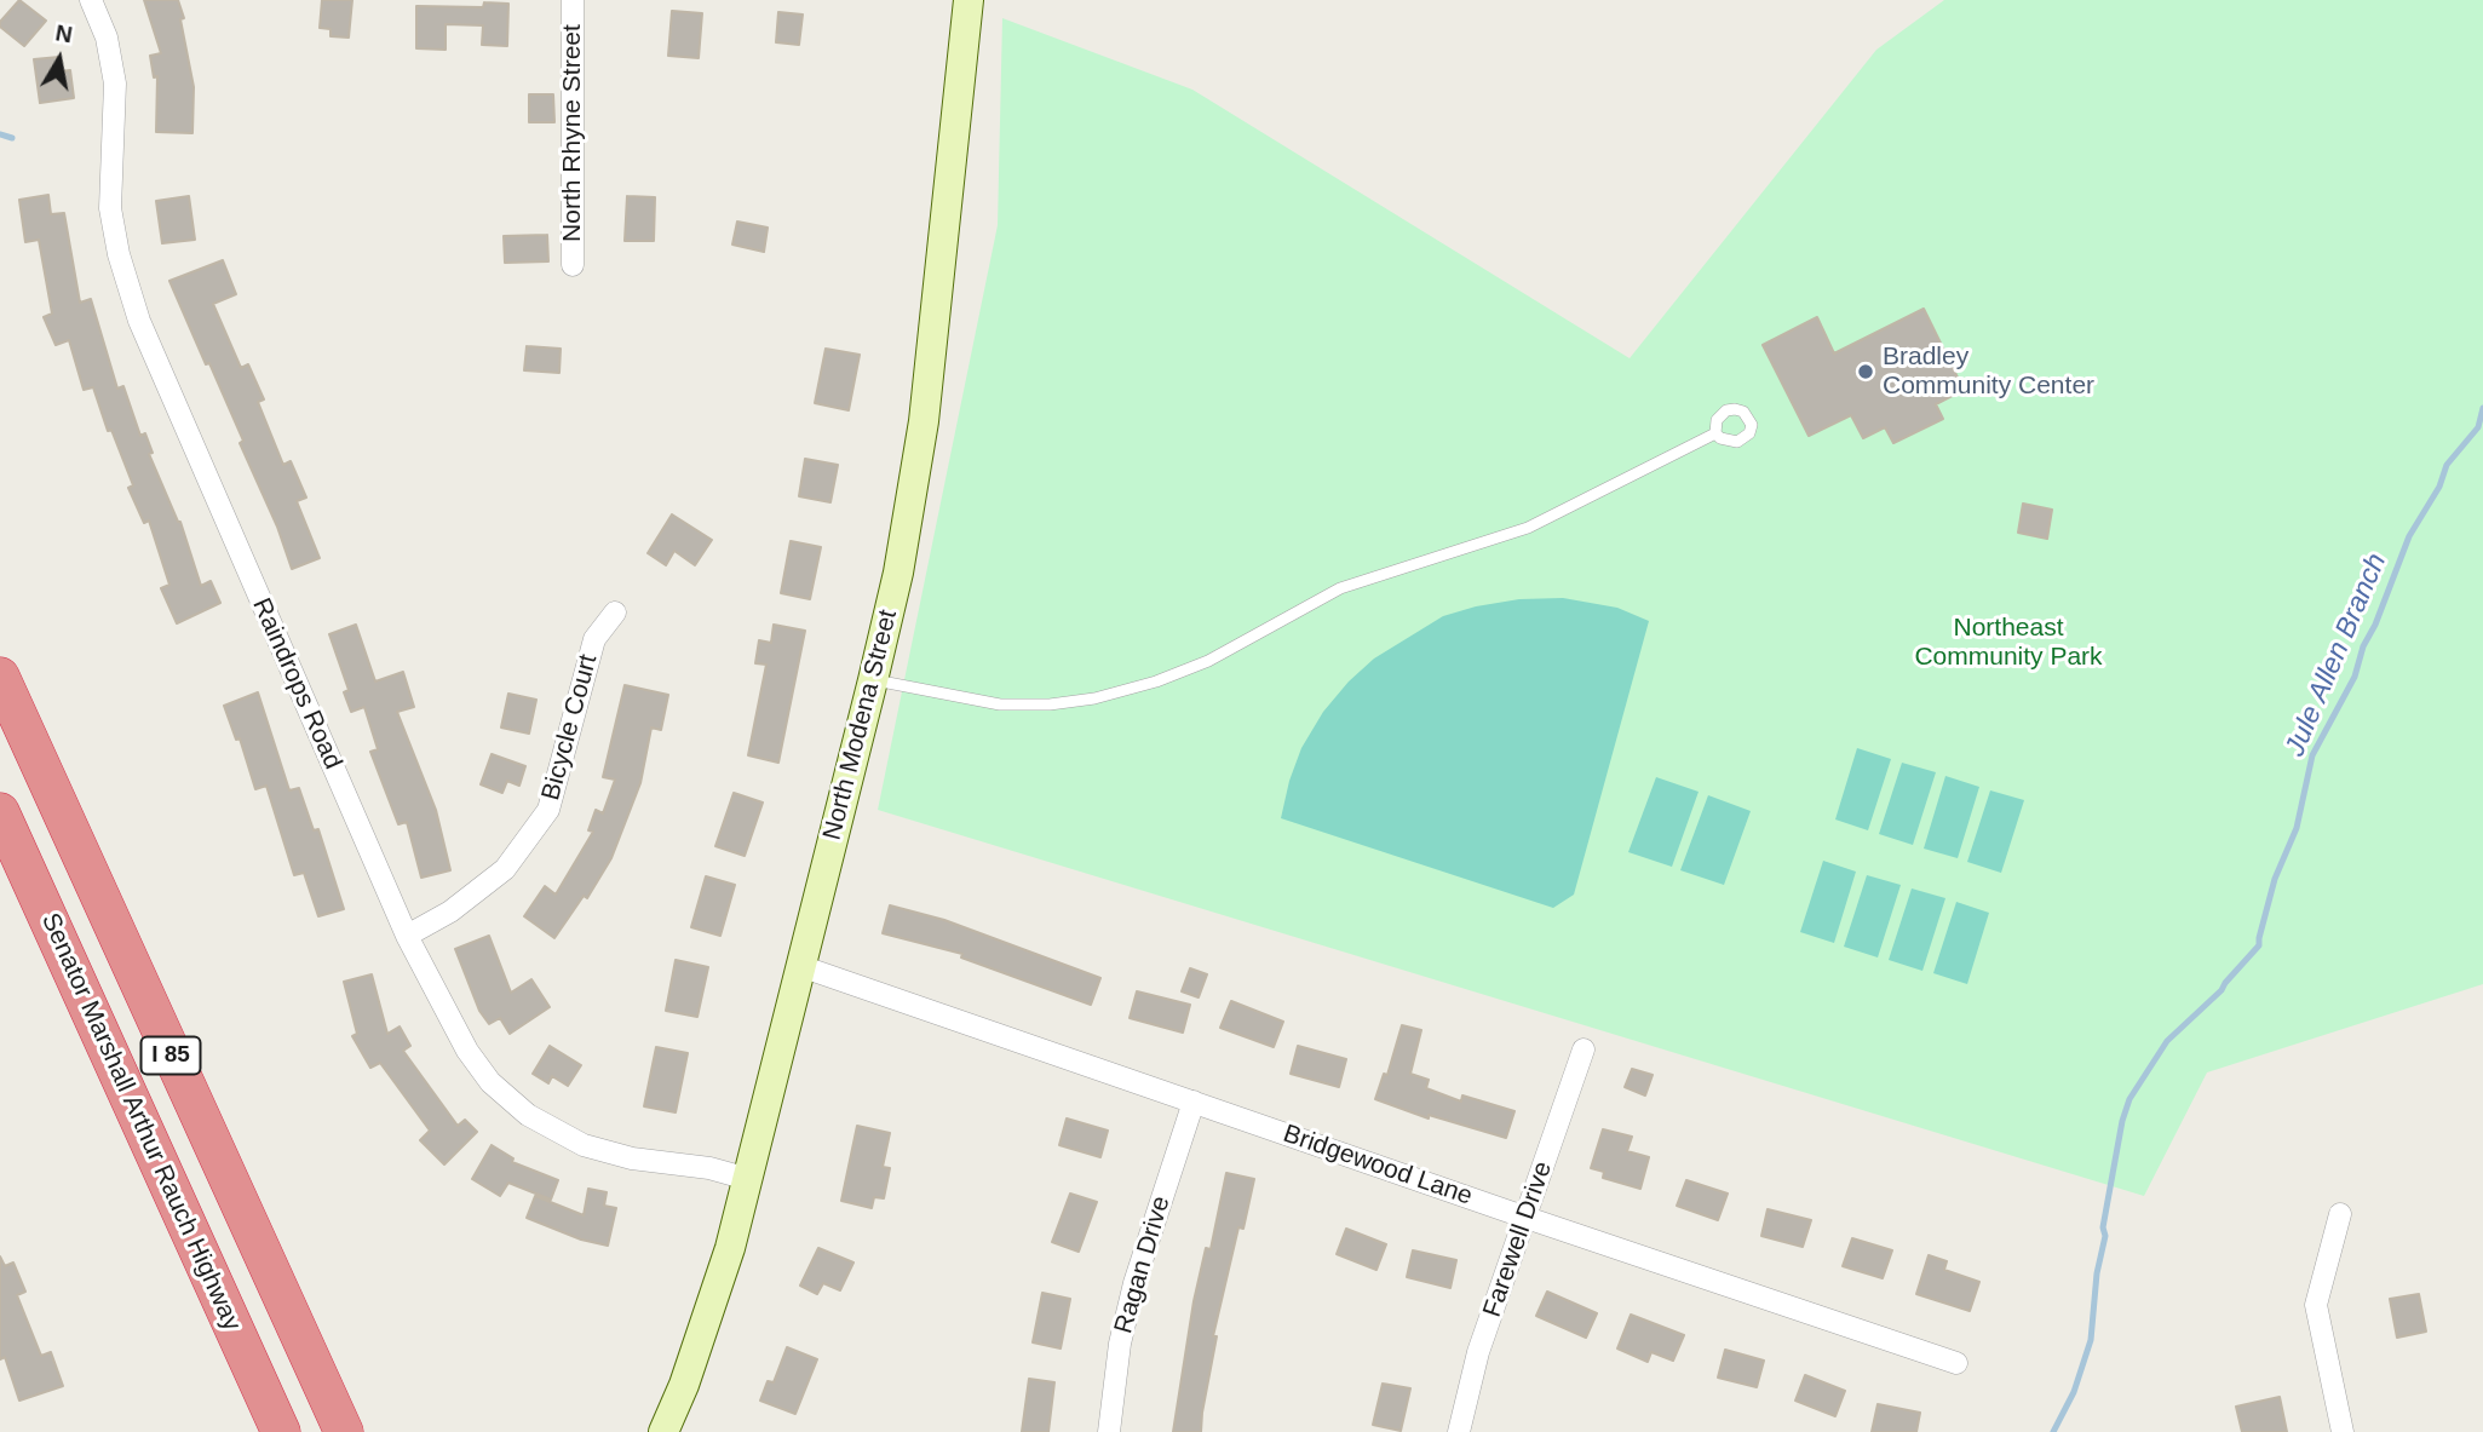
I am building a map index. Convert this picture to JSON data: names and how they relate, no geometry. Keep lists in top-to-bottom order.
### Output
{
  "streets": {
    "highway": ["I 85", "Senator Marshall Arthur Rauch Highway"],
    "street": [
      "North Rhyne Street",
      "Raindrops Road",
      "North Modena Street",
      "Bicycle Court",
      "Bridgewood Lane",
      "Farewell Drive",
      "Ragan Drive"
    ]
  },
  "crossings": [
    ["Raindrops Road", "North Modena Street"],
    ["Raindrops Road", "Bicycle Court"],
    ["North Modena Street", "Bridgewood Lane"],
    ["Bridgewood Lane", "Farewell Drive"],
    ["Bridgewood Lane", "Ragan Drive"]
  ],
  "water": ["Jule Allen Branch"],
  "parks": ["Northeast Community Park"],
  "places": ["Bradley Community Center"],
  "north": "top"
}
